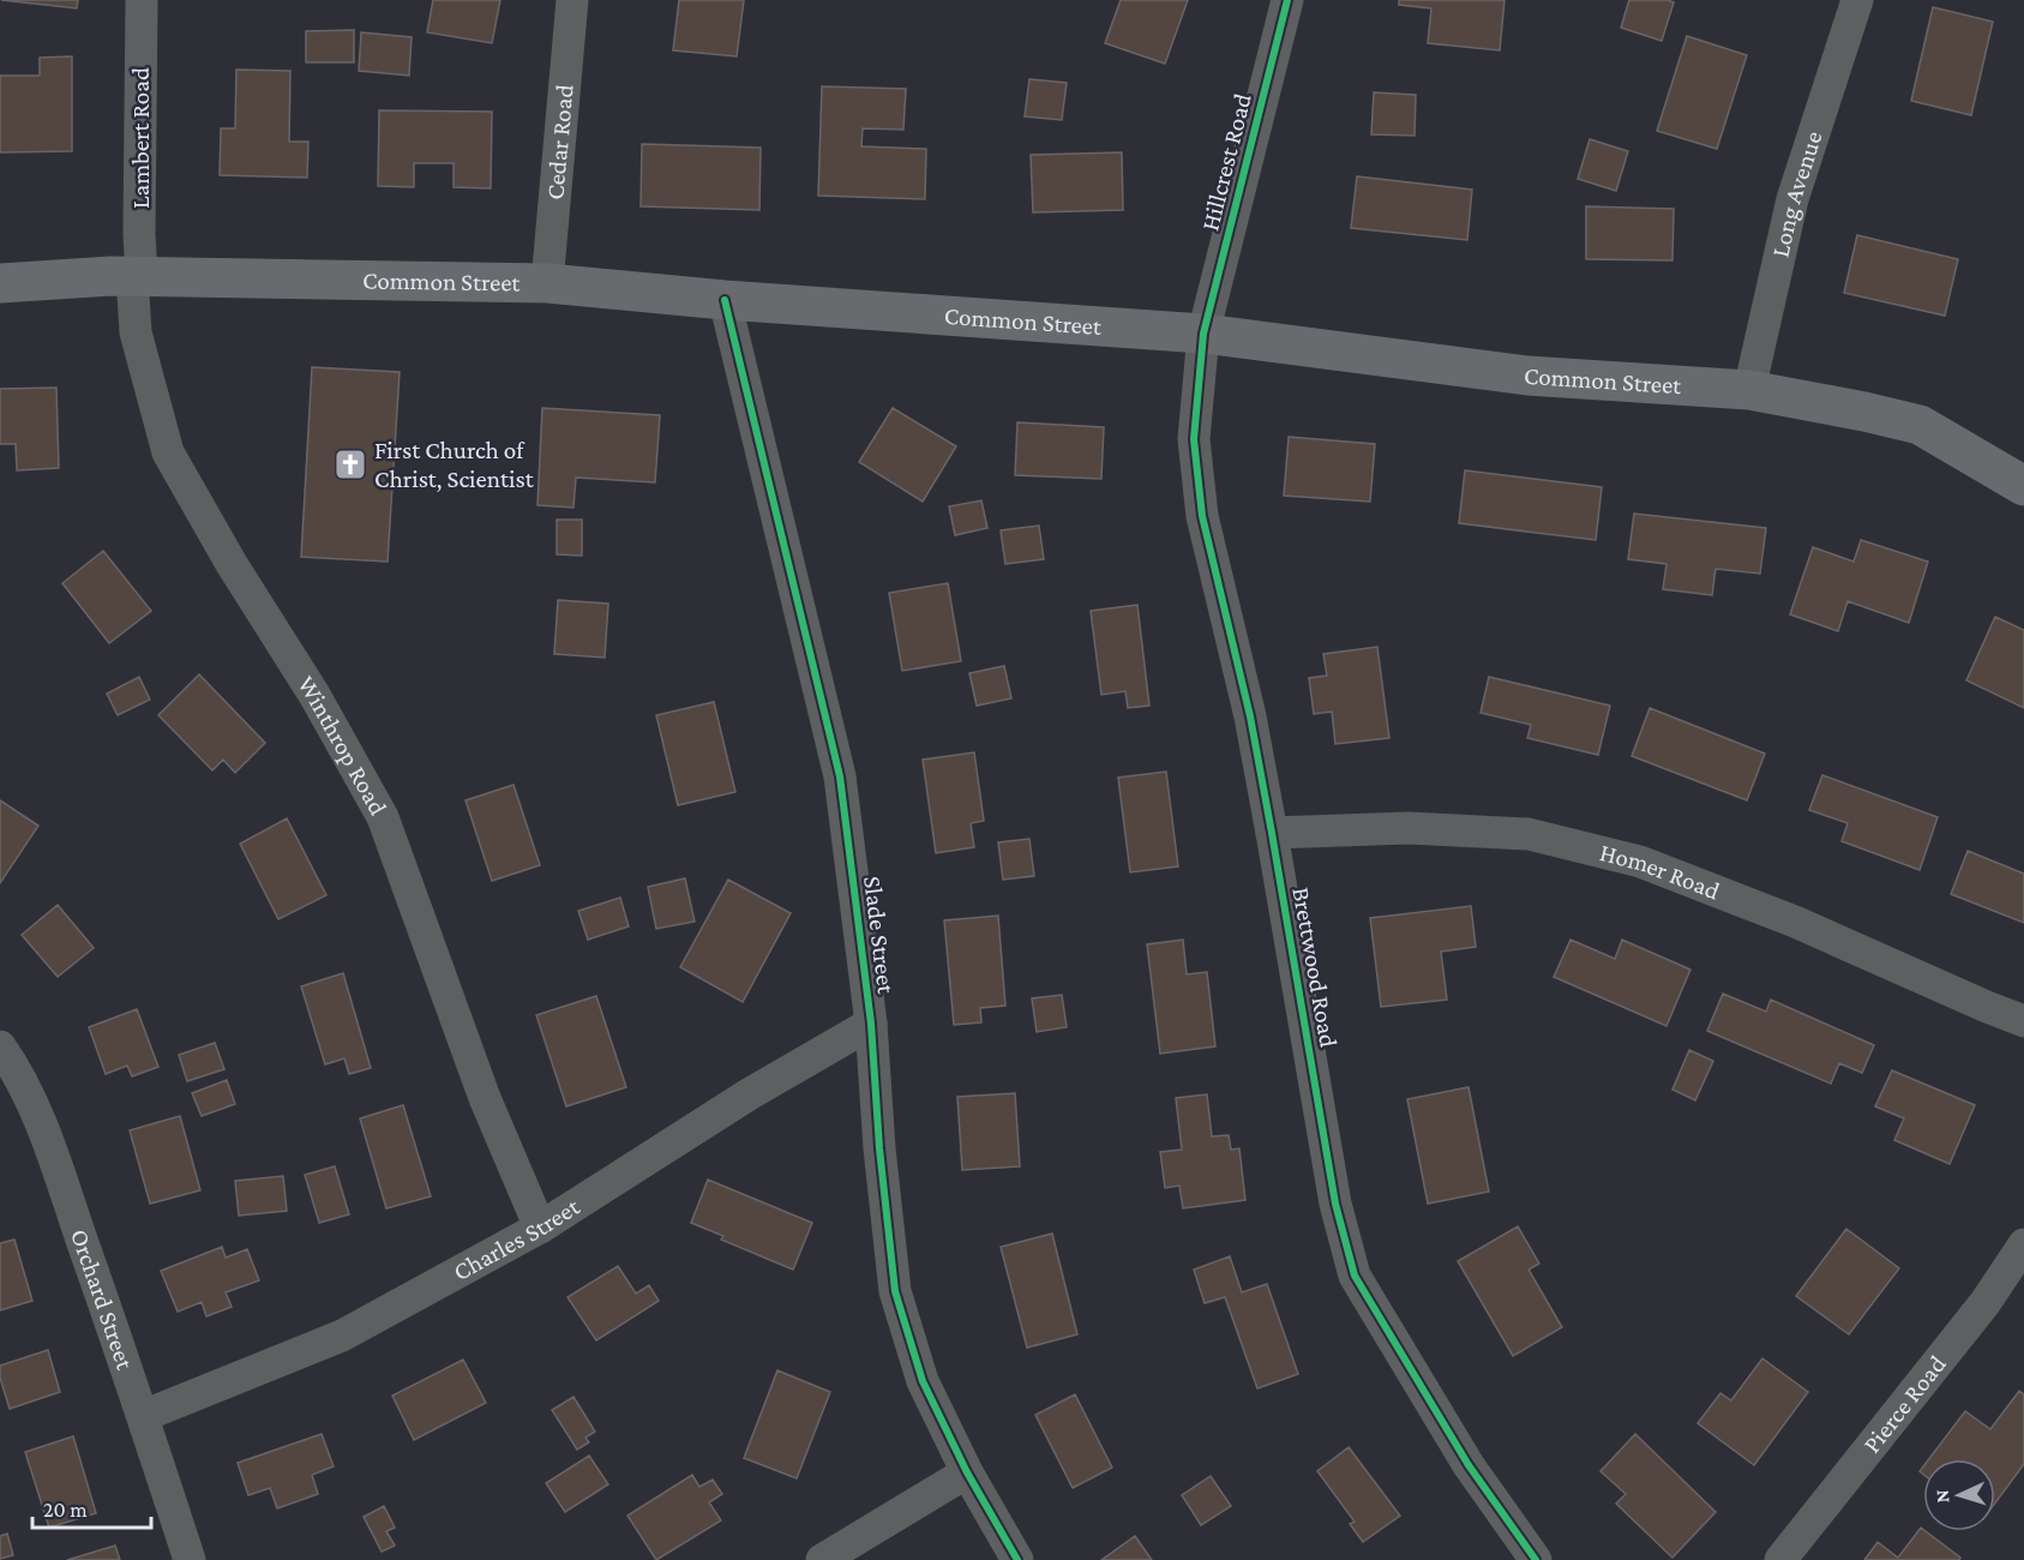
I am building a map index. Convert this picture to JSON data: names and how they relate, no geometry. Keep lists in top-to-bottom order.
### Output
{
  "streets": {
    "main road": ["Common Street"],
    "street": [
      "Lambert Road",
      "Cedar Road",
      "Hillcrest Road",
      "Long Avenue",
      "Winthrop Road",
      "Homer Road",
      "Slade Street",
      "Brettwood Road",
      "Charles Street",
      "Orchard Street",
      "Pierce Road"
    ]
  },
  "crossings": [
    ["Lambert Road", "Common Street"],
    ["Lambert Road", "Winthrop Road"],
    ["Cedar Road", "Common Street"],
    ["Hillcrest Road", "Common Street"],
    ["Hillcrest Road", "Brettwood Road"],
    ["Long Avenue", "Common Street"],
    ["Common Street", "Winthrop Road"],
    ["Common Street", "Slade Street"],
    ["Common Street", "Brettwood Road"],
    ["Winthrop Road", "Charles Street"],
    ["Homer Road", "Brettwood Road"],
    ["Slade Street", "Charles Street"],
    ["Charles Street", "Orchard Street"]
  ],
  "places": {
    "church": ["First Church of Christ, Scientist"]
  },
  "scale_bar": "20 m",
  "north": "left"
}
